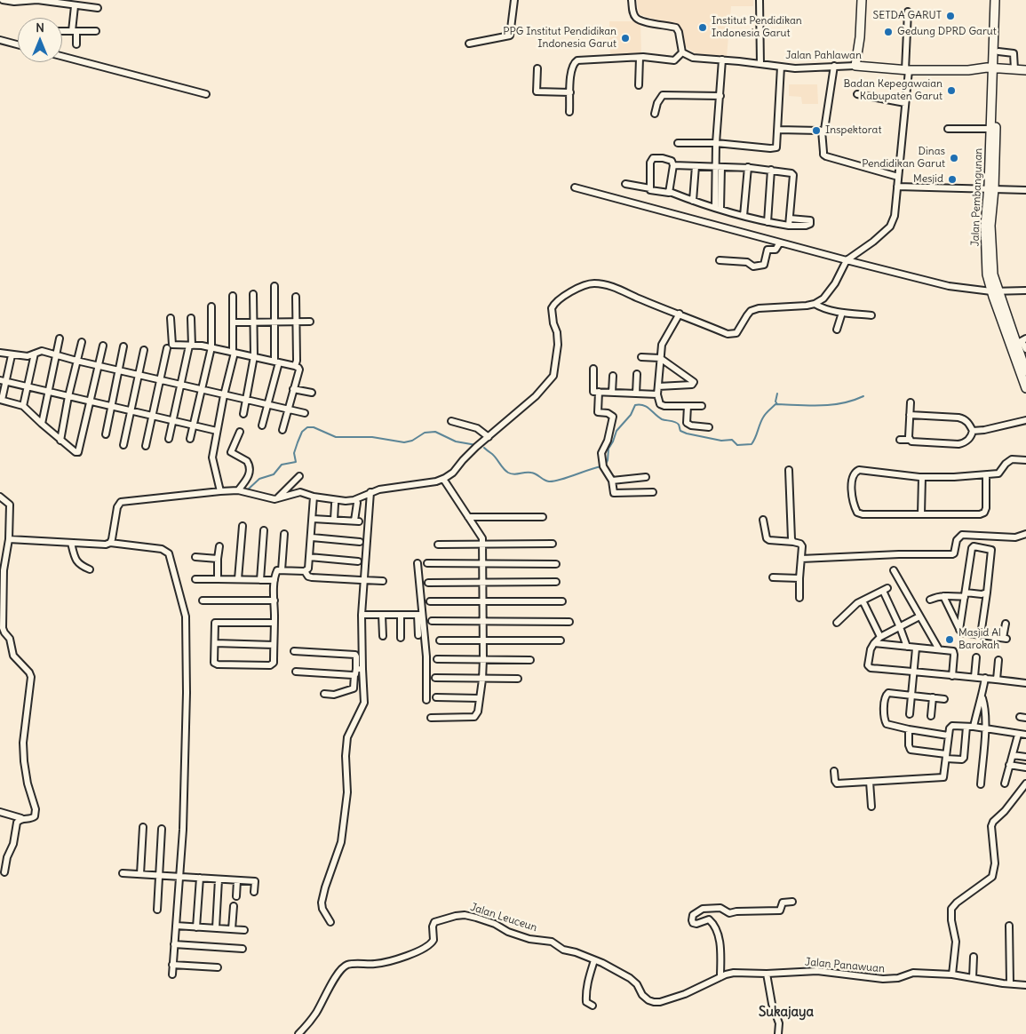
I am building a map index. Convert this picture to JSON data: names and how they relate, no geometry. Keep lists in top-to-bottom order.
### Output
{
  "streets": {
    "main road": ["Jalan Pahlawan", "Jalan Pembangunan"],
    "street": ["Jalan Leuceun", "Jalan Panawuan"]
  },
  "crossings": [
    ["Jalan Pahlawan", "Jalan Pembangunan"],
    ["Jalan Leuceun", "Jalan Panawuan"]
  ],
  "districts": ["Sukajaya"],
  "places": [
    "SETDA GARUT",
    "Institut Pendidikan Indonesia Garut",
    "Gedung DPRD Garut",
    "PPG Institut Pendidikan Indonesia Garut",
    "Badan Kepegawaian Kabupaten Garut",
    "Inspektorat",
    "Dinas Pendidikan Garut",
    "Mesjid",
    "Masjid Al Barokah"
  ],
  "north": "top"
}
